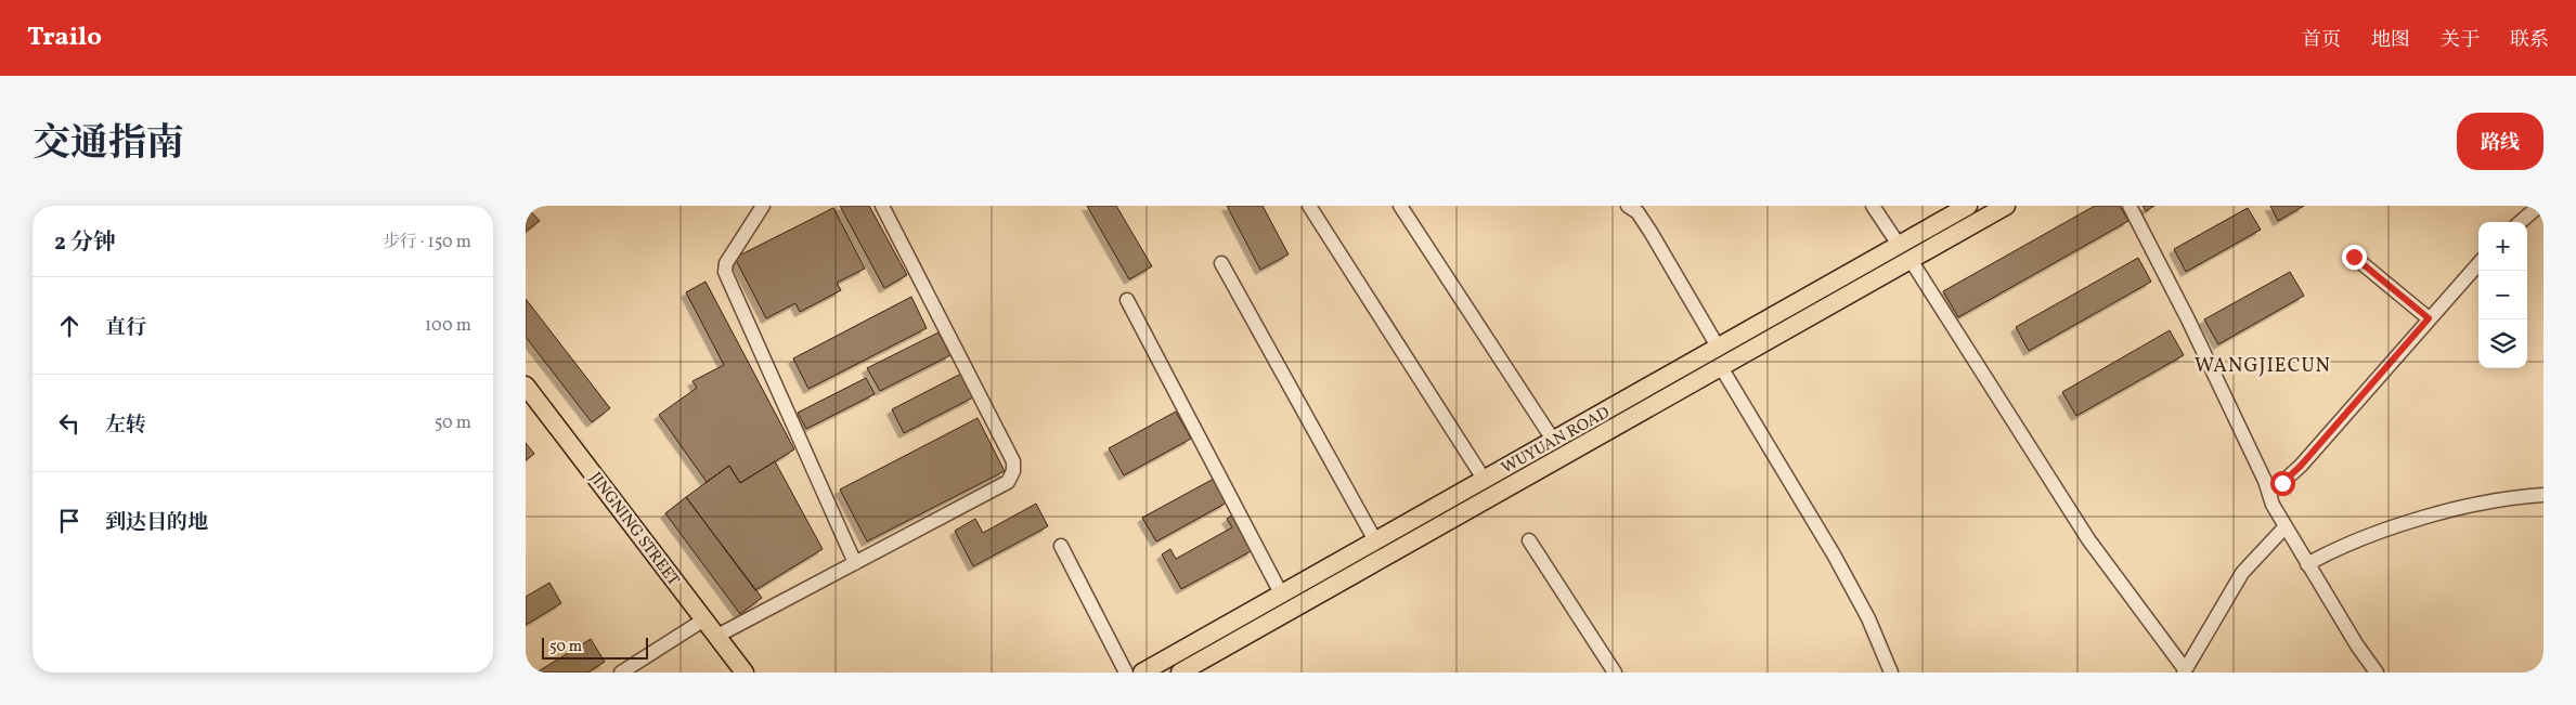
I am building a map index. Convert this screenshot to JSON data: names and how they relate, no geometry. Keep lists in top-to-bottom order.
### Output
{
  "streets": {
    "main road": ["WUYUAN ROAD", "JINGNING STREET"]
  },
  "districts": ["WANGJIECUN"],
  "scale_bar": "50 m",
  "page": {
    "header": "Trailo",
    "nav": [
      "首页",
      "地图",
      "关于",
      "联系"
    ],
    "title": "交通指南",
    "buttons": "路线",
    "heading": ["2 分钟", "步行 · 150 m"],
    "map_buttons": ["+", "−"],
    "list": [
      ["直行", "100 m"],
      ["左转", "50 m"],
      "到达目的地"
    ],
    "scale": "50 m"
  }
}
